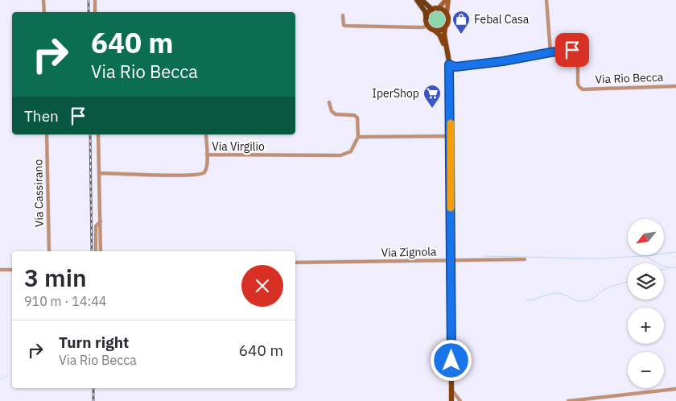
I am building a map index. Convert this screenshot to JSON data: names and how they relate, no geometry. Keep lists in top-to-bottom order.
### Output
{
  "streets": {
    "street": [
      "Via Rio Becca",
      "Via Virgilio",
      "Via Cassirano",
      "Via Zignola"
    ]
  },
  "places": {
    "shop": ["Febal Casa"],
    "supermarket": ["IperShop"]
  },
  "north": "bottom left",
  "page": {
    "turn": ["640 m", "Via Rio Becca"],
    "then": "Then",
    "map_buttons": ["+", "−"],
    "heading": ["3 min", "910 m · 14:44"],
    "list": [
      {
        "name": "Turn right",
        "note": "Via Rio Becca",
        "value": "640 m"
      }
    ]
  }
}
